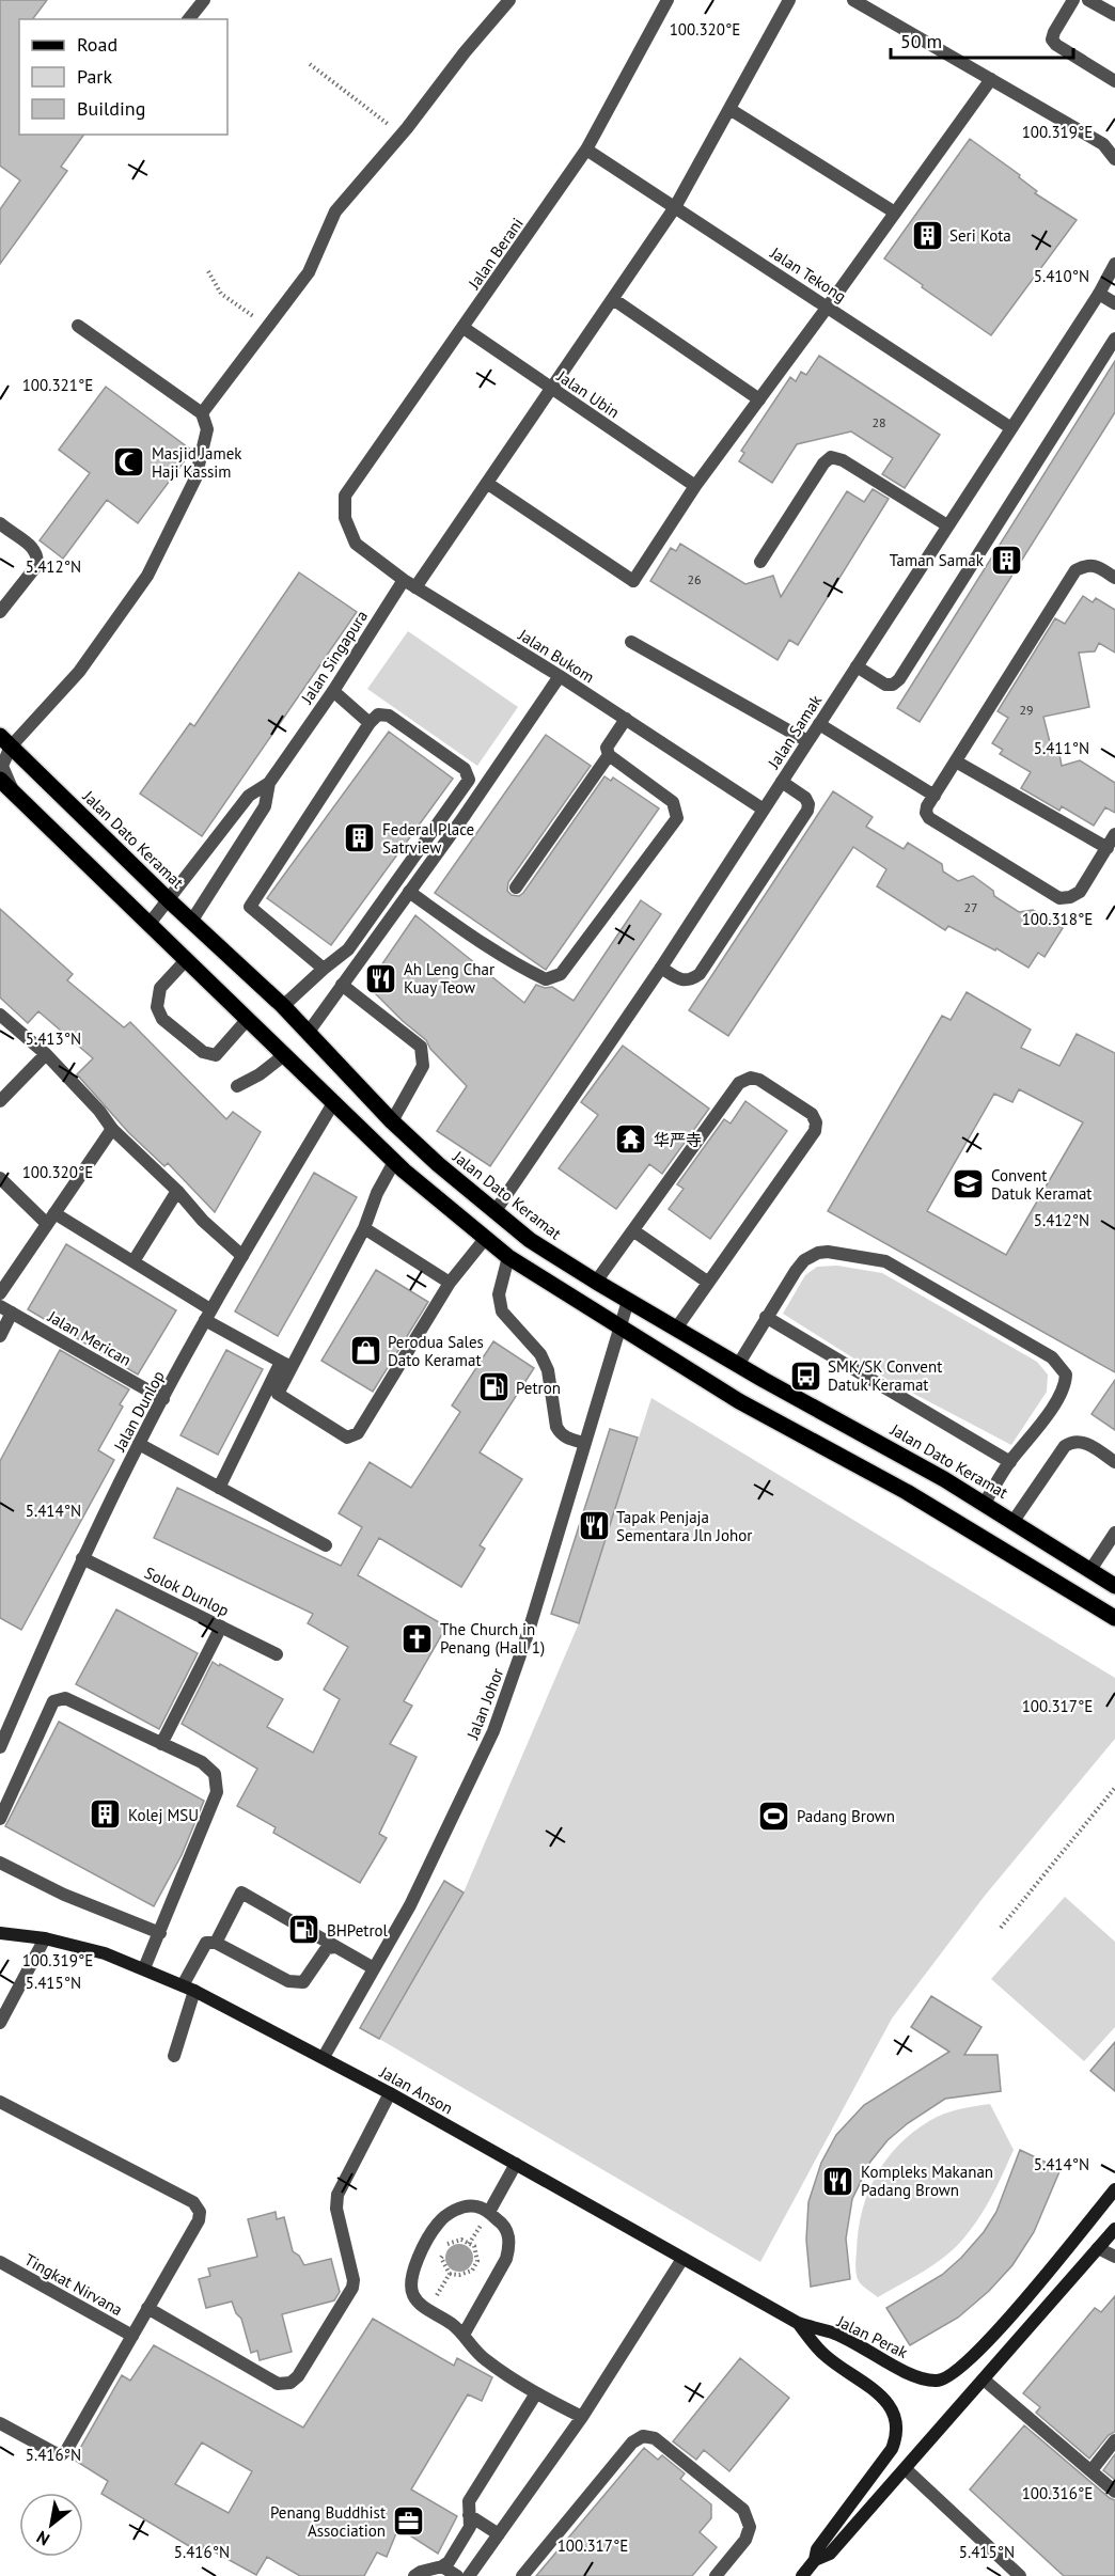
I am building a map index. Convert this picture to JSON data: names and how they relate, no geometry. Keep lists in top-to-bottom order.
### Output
{
  "streets": {
    "main road": ["Jalan Dato Keramat", "Jalan Anson", "Jalan Perak"],
    "street": [
      "Jalan Berani",
      "Jalan Tekong",
      "Jalan Ubin",
      "Jalan Bukom",
      "Jalan Singapura",
      "Jalan Samak",
      "Jalan Merican",
      "Jalan Dunlop",
      "Solok Dunlop",
      "Jalan Johor",
      "Tingkat Nirvana"
    ]
  },
  "crossings": [
    ["Jalan Berani", "Jalan Tekong"],
    ["Jalan Berani", "Jalan Ubin"],
    ["Jalan Berani", "Jalan Bukom"],
    ["Jalan Tekong", "Jalan Samak"],
    ["Jalan Bukom", "Jalan Singapura"],
    ["Jalan Bukom", "Jalan Samak"],
    ["Jalan Singapura", "Jalan Dato Keramat"],
    ["Jalan Samak", "Jalan Dato Keramat"],
    ["Jalan Dato Keramat", "Jalan Johor"],
    ["Jalan Merican", "Jalan Dunlop"],
    ["Jalan Dunlop", "Solok Dunlop"],
    ["Jalan Johor", "Jalan Anson"],
    ["Jalan Anson", "Jalan Perak"]
  ],
  "places": {
    "building": [
      "Seri Kota",
      "Taman Samak",
      "Federal Place Satrview",
      "Kolej MSU"
    ],
    "mosque": ["Masjid Jamek Haji Kassim"],
    "restaurant": ["Ah Leng Char Kuay Teow", "Tapak Penjaja Sementara Jln Johor", "Kompleks Makanan Padang Brown"],
    "temple": ["华严寺"],
    "school or university": ["Convent Datuk Keramat"],
    "shop": ["Perodua Sales Dato Keramat"],
    "bus stop": ["SMK/SK Convent Datuk Keramat"],
    "fuel station": ["Petron", "BHPetrol"],
    "church": ["The Church in Penang (Hall 1)"],
    "sports": ["Padang Brown"],
    "office": ["Penang Buddhist Association"]
  },
  "house_numbers": [
    "28",
    "26",
    "29",
    "27"
  ],
  "legend": ["Road", "Park", "Building"],
  "scale_bar": "50 m",
  "north": "bottom left",
  "coordinates": [
    "100.320°E",
    "100.319°E",
    "5.410°N",
    "100.321°E",
    "5.412°N",
    "5.411°N",
    "100.318°E",
    "5.413°N",
    "5.414°N",
    "100.317°E",
    "5.415°N",
    "5.416°N",
    "100.316°E"
  ]
}
